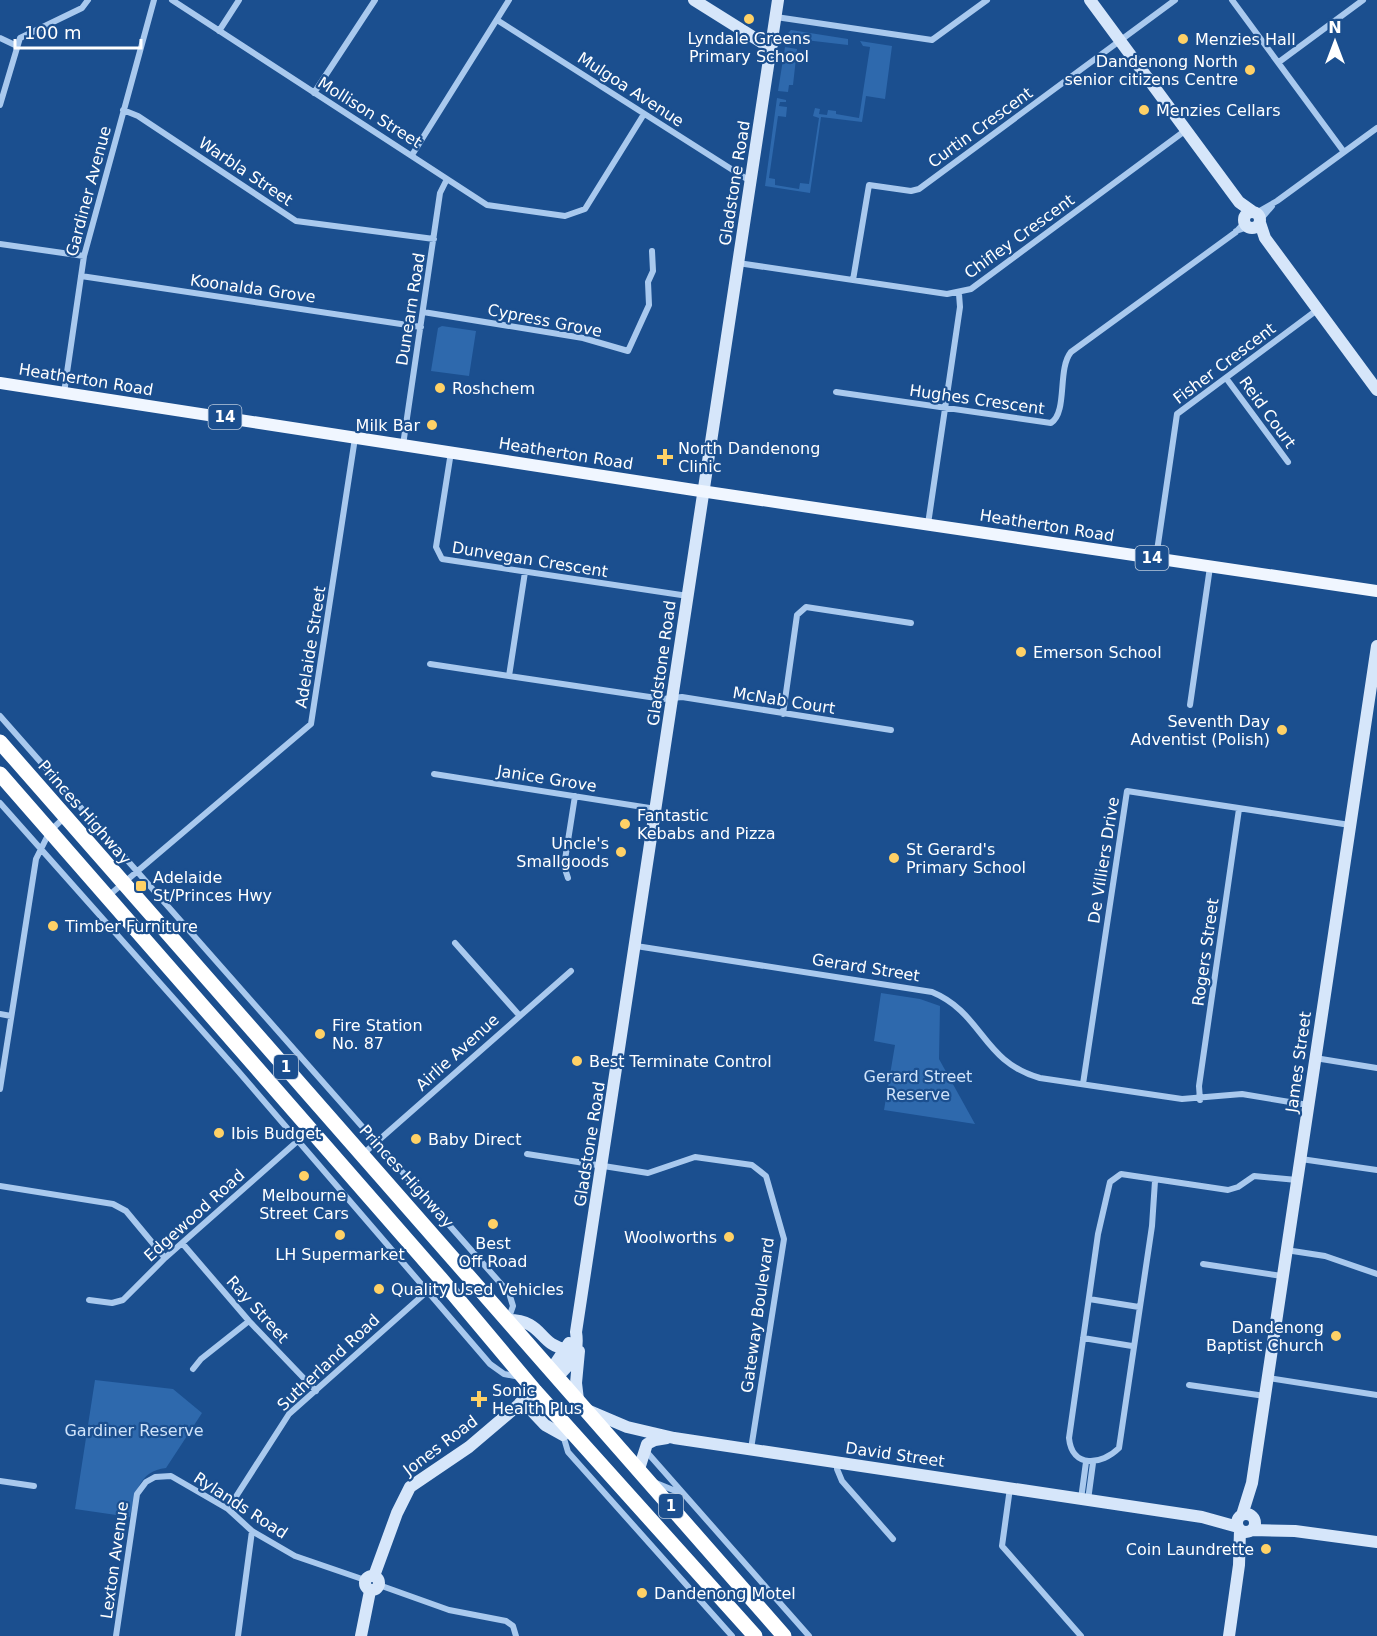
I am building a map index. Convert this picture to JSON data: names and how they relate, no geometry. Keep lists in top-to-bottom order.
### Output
{
  "streets": {
    "highway": ["Princes Highway", "1"],
    "main road": [
      "Gladstone Road",
      "Heatherton Road",
      "14",
      "James Street",
      "Jones Road",
      "David Street"
    ],
    "street": [
      "Mulgoa Avenue",
      "Mollison Street",
      "Curtin Crescent",
      "Warbla Street",
      "Gardiner Avenue",
      "Chifley Crescent",
      "Koonalda Grove",
      "Dunearn Road",
      "Cypress Grove",
      "Fisher Crescent",
      "Hughes Crescent",
      "Reid Court",
      "Dunvegan Crescent",
      "Adelaide Street",
      "McNab Court",
      "Janice Grove",
      "De Villiers Drive",
      "Rogers Street",
      "Gerard Street",
      "Airlie Avenue",
      "Edgewood Road",
      "Ray Street",
      "Gateway Boulevard",
      "Sutherland Road",
      "Rylands Road",
      "Lexton Avenue"
    ]
  },
  "crossings": [
    ["Mulgoa Avenue", "Mollison Street"],
    ["Mulgoa Avenue", "Gladstone Road"],
    ["Mollison Street", "Dunearn Road"],
    ["Curtin Crescent", "Chifley Crescent"],
    ["Warbla Street", "Gardiner Avenue"],
    ["Warbla Street", "Dunearn Road"],
    ["Gladstone Road", "Chifley Crescent"],
    ["Gladstone Road", "Heatherton Road"],
    ["Gladstone Road", "Dunvegan Crescent"],
    ["Gladstone Road", "McNab Court"],
    ["Gladstone Road", "Janice Grove"],
    ["Gladstone Road", "Princes Highway"],
    ["Gladstone Road", "Gerard Street"],
    ["Gladstone Road", "Gateway Boulevard"],
    ["Gardiner Avenue", "Koonalda Grove"],
    ["Gardiner Avenue", "Heatherton Road"],
    ["Koonalda Grove", "Dunearn Road"],
    ["Dunearn Road", "Cypress Grove"],
    ["Dunearn Road", "Heatherton Road"],
    ["Fisher Crescent", "Heatherton Road"],
    ["Fisher Crescent", "Reid Court"],
    ["Heatherton Road", "Dunvegan Crescent"],
    ["Heatherton Road", "Adelaide Street"],
    ["Adelaide Street", "Princes Highway"],
    ["Adelaide Street", "1"],
    ["Princes Highway", "Airlie Avenue"],
    ["Princes Highway", "David Street"],
    ["De Villiers Drive", "Rogers Street"],
    ["De Villiers Drive", "Gerard Street"],
    ["De Villiers Drive", "James Street"],
    ["Rogers Street", "Gerard Street"],
    ["Gerard Street", "James Street"],
    ["James Street", "David Street"],
    ["1", "Edgewood Road"],
    ["1", "Sutherland Road"],
    ["1", "Jones Road"],
    ["Edgewood Road", "Ray Street"],
    ["Ray Street", "Sutherland Road"],
    ["Gateway Boulevard", "David Street"],
    ["Sutherland Road", "Rylands Road"],
    ["Jones Road", "Rylands Road"],
    ["Rylands Road", "Lexton Avenue"]
  ],
  "parks": ["Gerard Street Reserve", "Gardiner Reserve"],
  "places": {
    "other": [
      "Lyndale Greens Primary School",
      "Menzies Hall",
      "Dandenong North senior citizens Centre",
      "Menzies Cellars",
      "Roshchem",
      "Milk Bar",
      "Emerson School",
      "Seventh Day Adventist (Polish)",
      "Fantastic Kebabs and Pizza",
      "Uncle's Smallgoods",
      "St Gerard's Primary School",
      "Timber Furniture",
      "Fire Station No. 87",
      "Best Terminate Control",
      "Ibis Budget",
      "Baby Direct",
      "Melbourne Street Cars",
      "Best Off Road",
      "LH Supermarket",
      "Woolworths",
      "Quality Used Vehicles",
      "Dandenong Baptist Church",
      "Coin Laundrette",
      "Dandenong Motel"
    ],
    "health": ["North Dandenong Clinic", "Sonic Health Plus"],
    "transit": ["Adelaide St/Princes Hwy"]
  },
  "scale_bar": "100 m",
  "north": "top"
}
